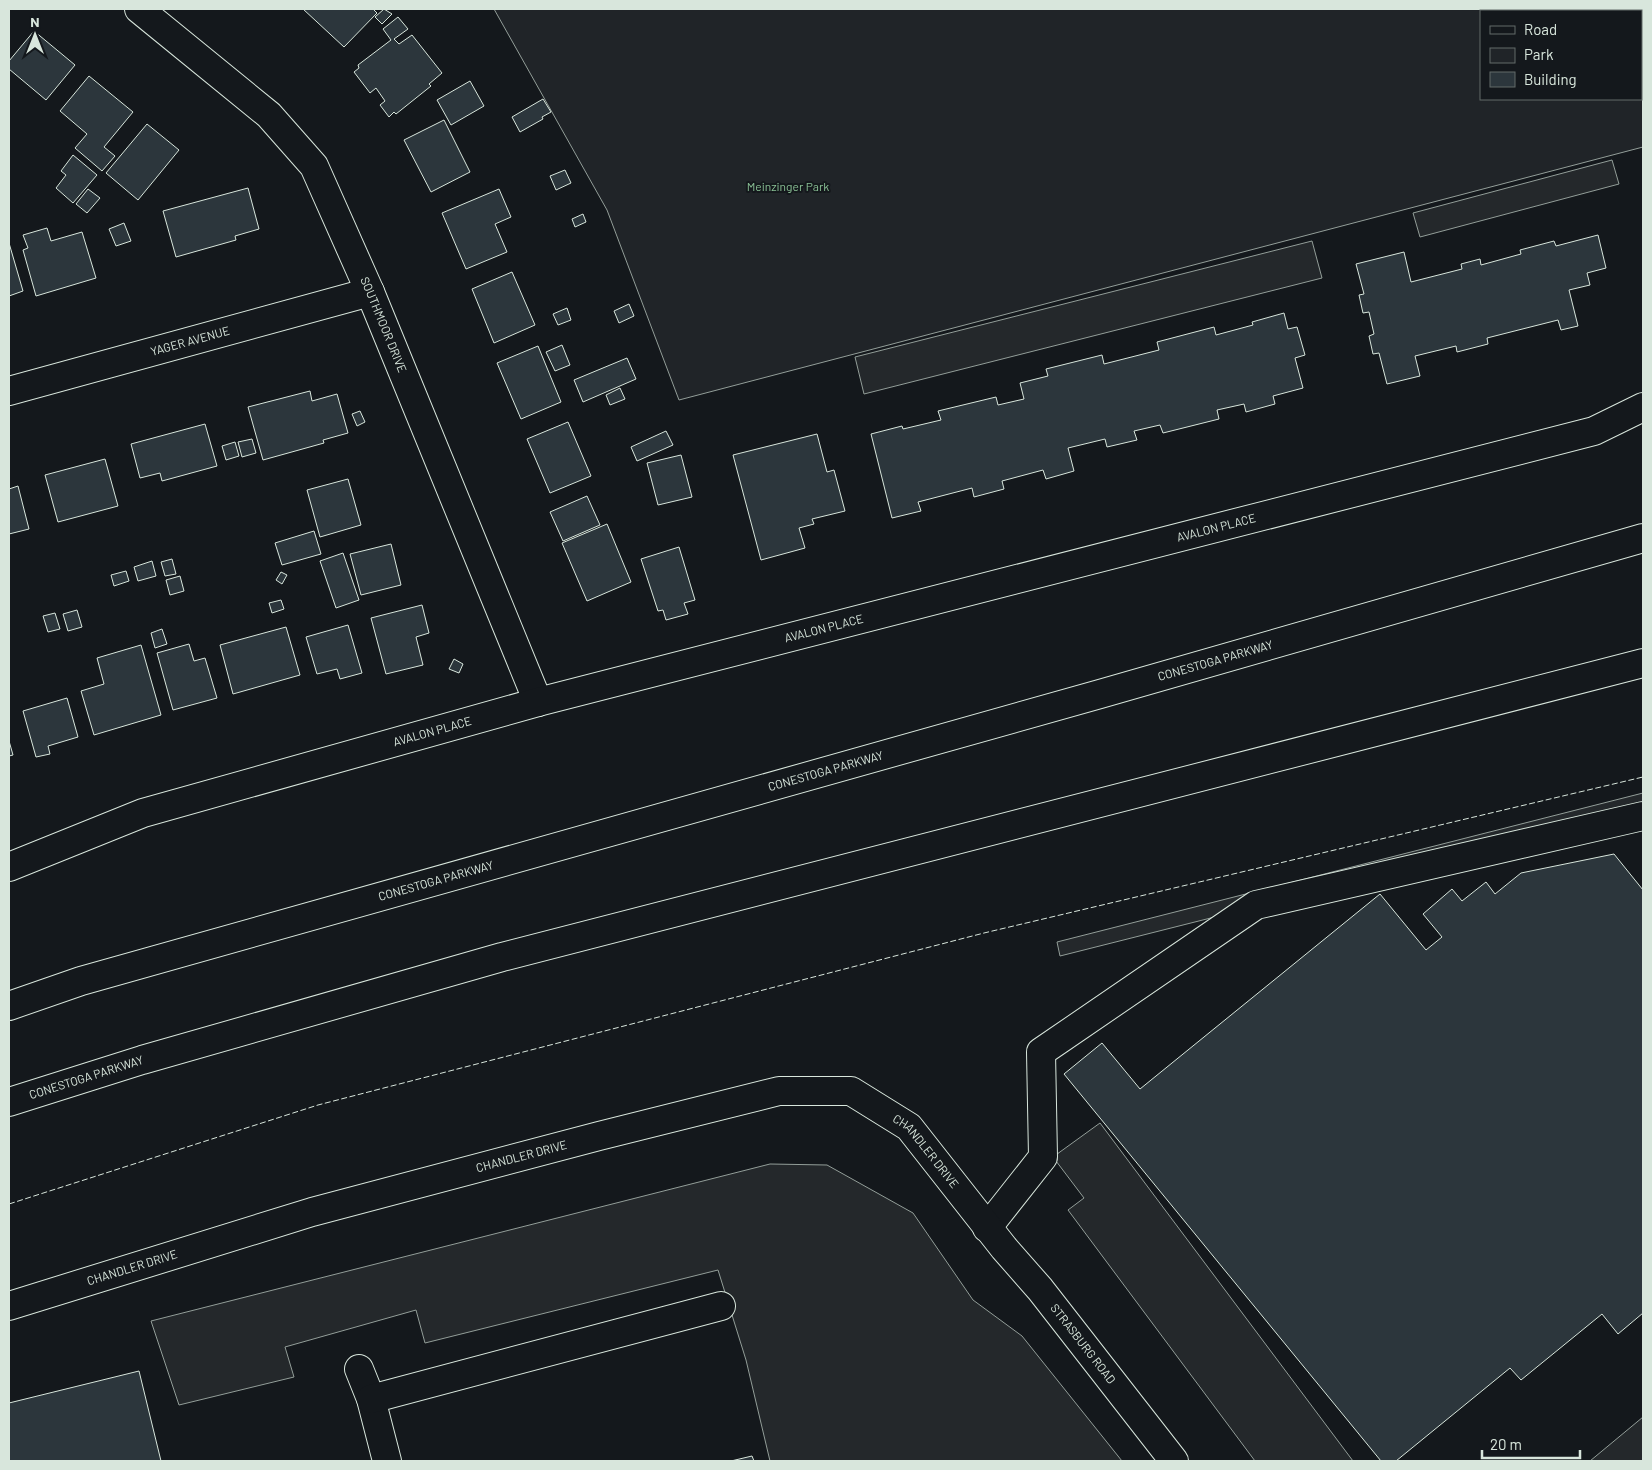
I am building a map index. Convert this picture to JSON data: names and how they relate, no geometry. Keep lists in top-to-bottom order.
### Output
{
  "streets": {
    "main road": [
      "SOUTHMOOR DRIVE",
      "YAGER AVENUE",
      "AVALON PLACE",
      "CONESTOGA PARKWAY",
      "CHANDLER DRIVE",
      "STRASBURG ROAD"
    ]
  },
  "crossings": [
    ["SOUTHMOOR DRIVE", "YAGER AVENUE"],
    ["SOUTHMOOR DRIVE", "AVALON PLACE"],
    ["CHANDLER DRIVE", "STRASBURG ROAD"]
  ],
  "parks": ["Meinzinger Park"],
  "legend": ["Road", "Park", "Building"],
  "scale_bar": "20 m",
  "north": "top"
}
